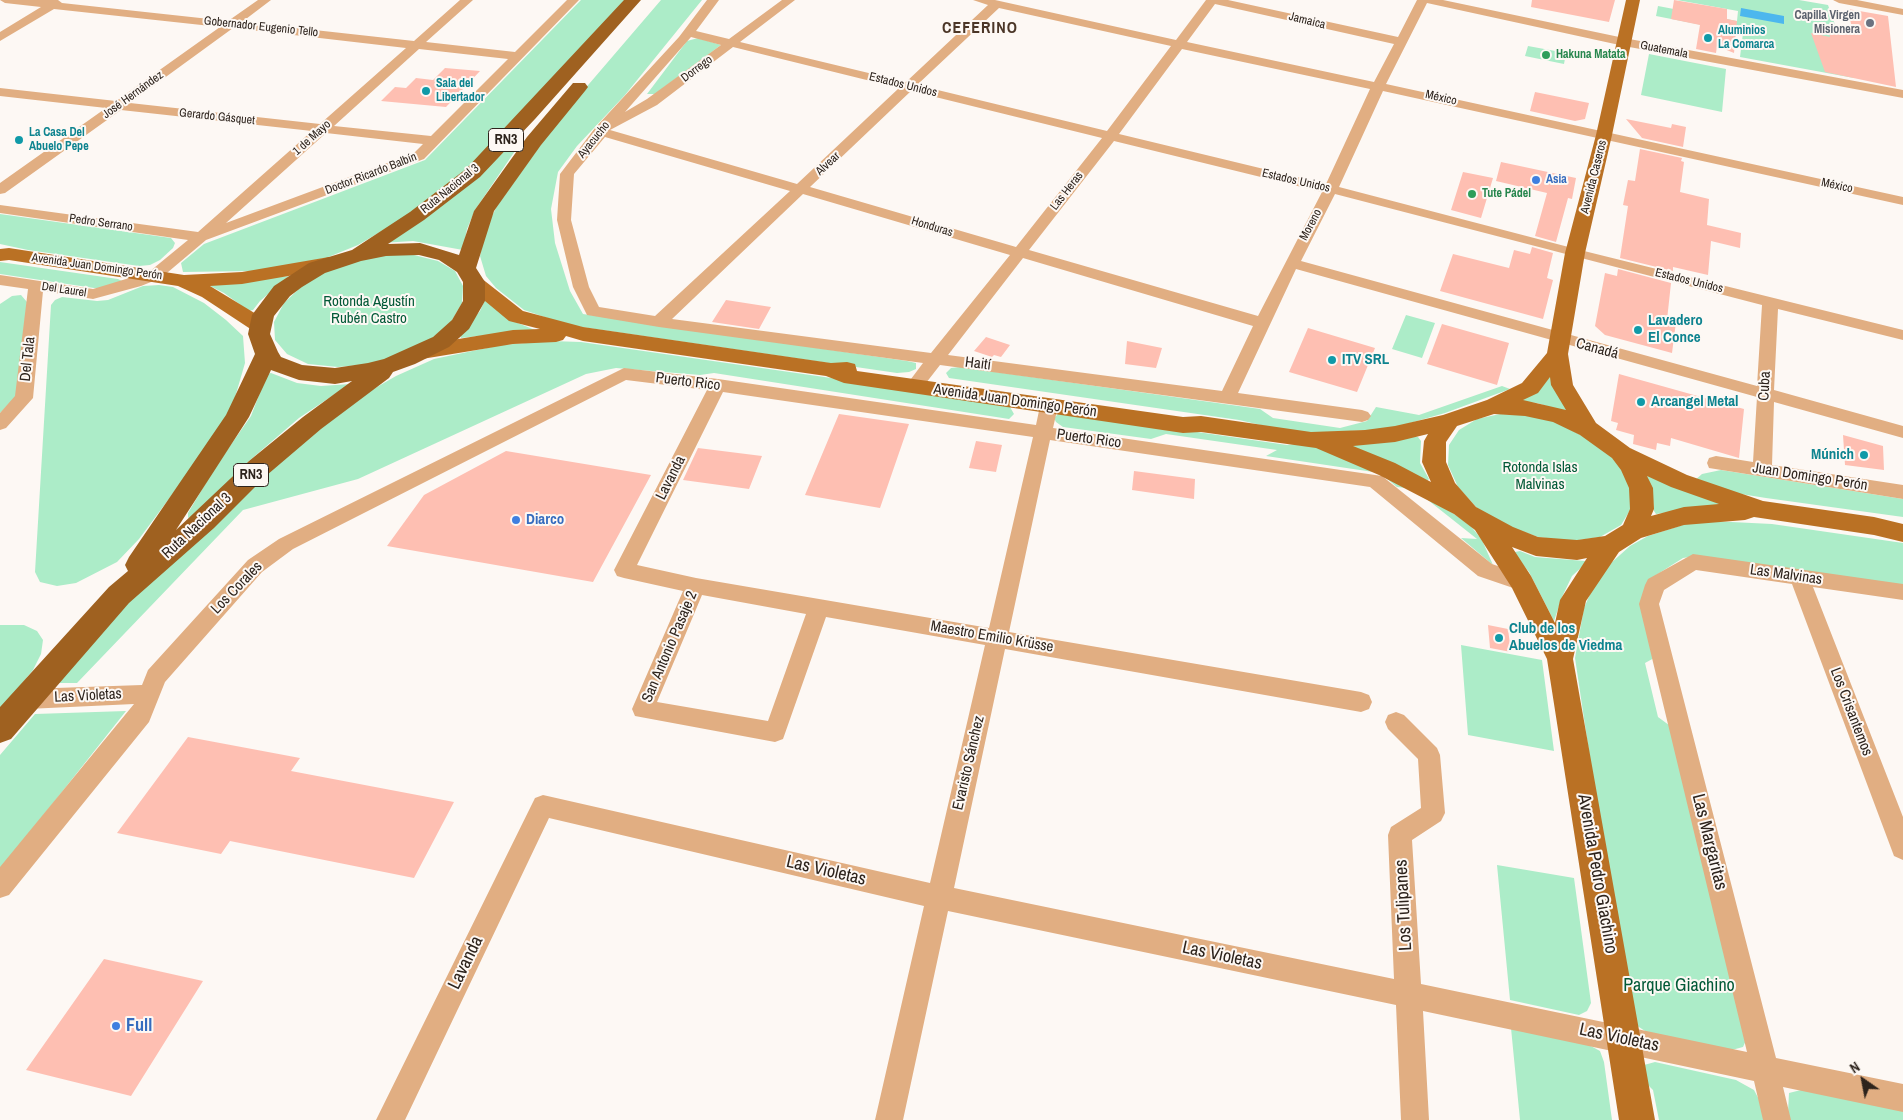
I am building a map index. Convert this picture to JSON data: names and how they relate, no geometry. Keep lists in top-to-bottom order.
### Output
{
  "streets": {
    "highway": ["RN3", "Ruta Nacional 3"],
    "main road": ["Avenida Caseros", "Avenida Juan Domingo Perón", "Avenida Pedro Giachino"],
    "street": [
      "Jamaica",
      "Gobernador Eugenio Tello",
      "Guatemala",
      "Dorrego",
      "Estados Unidos",
      "José Hernández",
      "México",
      "Gerardo Gásquet",
      "1 de Mayo",
      "Ayacucho",
      "Alvear",
      "Doctor Ricardo Balbín",
      "Las Heras",
      "Pedro Serrano",
      "Moreno",
      "Honduras",
      "Del Laurel",
      "Canadá",
      "Del Tala",
      "Haití",
      "Puerto Rico",
      "Cuba",
      "Juan Domingo Perón",
      "Lavanda",
      "Las Malvinas",
      "Los Corales",
      "Maestro Emilio Krüsse",
      "San Antonio Pasaje 2",
      "Las Violetas",
      "Los Crisantemos",
      "Evaristo Sánchez",
      "Las Margaritas",
      "Los Tulipanes"
    ]
  },
  "crossings": [
    ["Jamaica", "Las Heras"],
    ["Jamaica", "Moreno"],
    ["Gobernador Eugenio Tello", "José Hernández"],
    ["Gobernador Eugenio Tello", "1 de Mayo"],
    ["Gobernador Eugenio Tello", "Doctor Ricardo Balbín"],
    ["Guatemala", "Avenida Caseros"],
    ["Dorrego", "Estados Unidos"],
    ["Dorrego", "Ayacucho"],
    ["Dorrego", "Honduras"],
    ["Estados Unidos", "Ayacucho"],
    ["Estados Unidos", "Alvear"],
    ["Estados Unidos", "Avenida Caseros"],
    ["Estados Unidos", "Las Heras"],
    ["Estados Unidos", "Moreno"],
    ["Estados Unidos", "Cuba"],
    ["José Hernández", "Gerardo Gásquet"],
    ["México", "Alvear"],
    ["México", "Avenida Caseros"],
    ["México", "Las Heras"],
    ["México", "Moreno"],
    ["Gerardo Gásquet", "1 de Mayo"],
    ["Gerardo Gásquet", "Doctor Ricardo Balbín"],
    ["1 de Mayo", "Doctor Ricardo Balbín"],
    ["1 de Mayo", "Pedro Serrano"],
    ["1 de Mayo", "Avenida Juan Domingo Perón"],
    ["1 de Mayo", "Del Laurel"],
    ["Ayacucho", "Honduras"],
    ["Ayacucho", "Haití"],
    ["Alvear", "Honduras"],
    ["Alvear", "Haití"],
    ["Doctor Ricardo Balbín", "Pedro Serrano"],
    ["Avenida Caseros", "Avenida Juan Domingo Perón"],
    ["Avenida Caseros", "Canadá"],
    ["Avenida Caseros", "Avenida Pedro Giachino"],
    ["Ruta Nacional 3", "Avenida Juan Domingo Perón"],
    ["Ruta Nacional 3", "Las Violetas"],
    ["Las Heras", "Honduras"],
    ["Las Heras", "Avenida Juan Domingo Perón"],
    ["Las Heras", "Haití"],
    ["Moreno", "Honduras"],
    ["Moreno", "Canadá"],
    ["Moreno", "Haití"],
    ["Avenida Juan Domingo Perón", "Del Laurel"],
    ["Avenida Juan Domingo Perón", "Evaristo Sánchez"],
    ["Avenida Juan Domingo Perón", "Avenida Pedro Giachino"],
    ["Del Laurel", "Del Tala"],
    ["Canadá", "Cuba"],
    ["Puerto Rico", "Lavanda"],
    ["Puerto Rico", "Los Corales"],
    ["Puerto Rico", "Evaristo Sánchez"],
    ["Puerto Rico", "Avenida Pedro Giachino"],
    ["Cuba", "Juan Domingo Perón"],
    ["Lavanda", "Maestro Emilio Krüsse"],
    ["Lavanda", "Las Violetas"],
    ["Las Malvinas", "Los Crisantemos"],
    ["Las Malvinas", "Las Margaritas"],
    ["Los Corales", "Las Violetas"],
    ["Maestro Emilio Krüsse", "San Antonio Pasaje 2"],
    ["Maestro Emilio Krüsse", "Evaristo Sánchez"],
    ["Las Violetas", "Evaristo Sánchez"],
    ["Las Violetas", "Las Margaritas"],
    ["Las Violetas", "Avenida Pedro Giachino"],
    ["Las Violetas", "Los Tulipanes"]
  ],
  "districts": ["CEFERINO"],
  "parks": ["Rotonda Agustín Rubén Castro", "Rotonda Islas Malvinas", "Parque Giachino"],
  "places": [
    "Capilla Virgen Misionera",
    "Aluminios La Comarca",
    "Hakuna Matata",
    "Sala del Libertador",
    "La Casa Del Abuelo Pepe",
    "Asia",
    "Tute Pádel",
    "Lavadero El Conce",
    "ITV SRL",
    "Arcangel Metal",
    "Múnich",
    "Diarco",
    "Club de los Abuelos de Viedma",
    "Full"
  ],
  "north": "top left"
}
